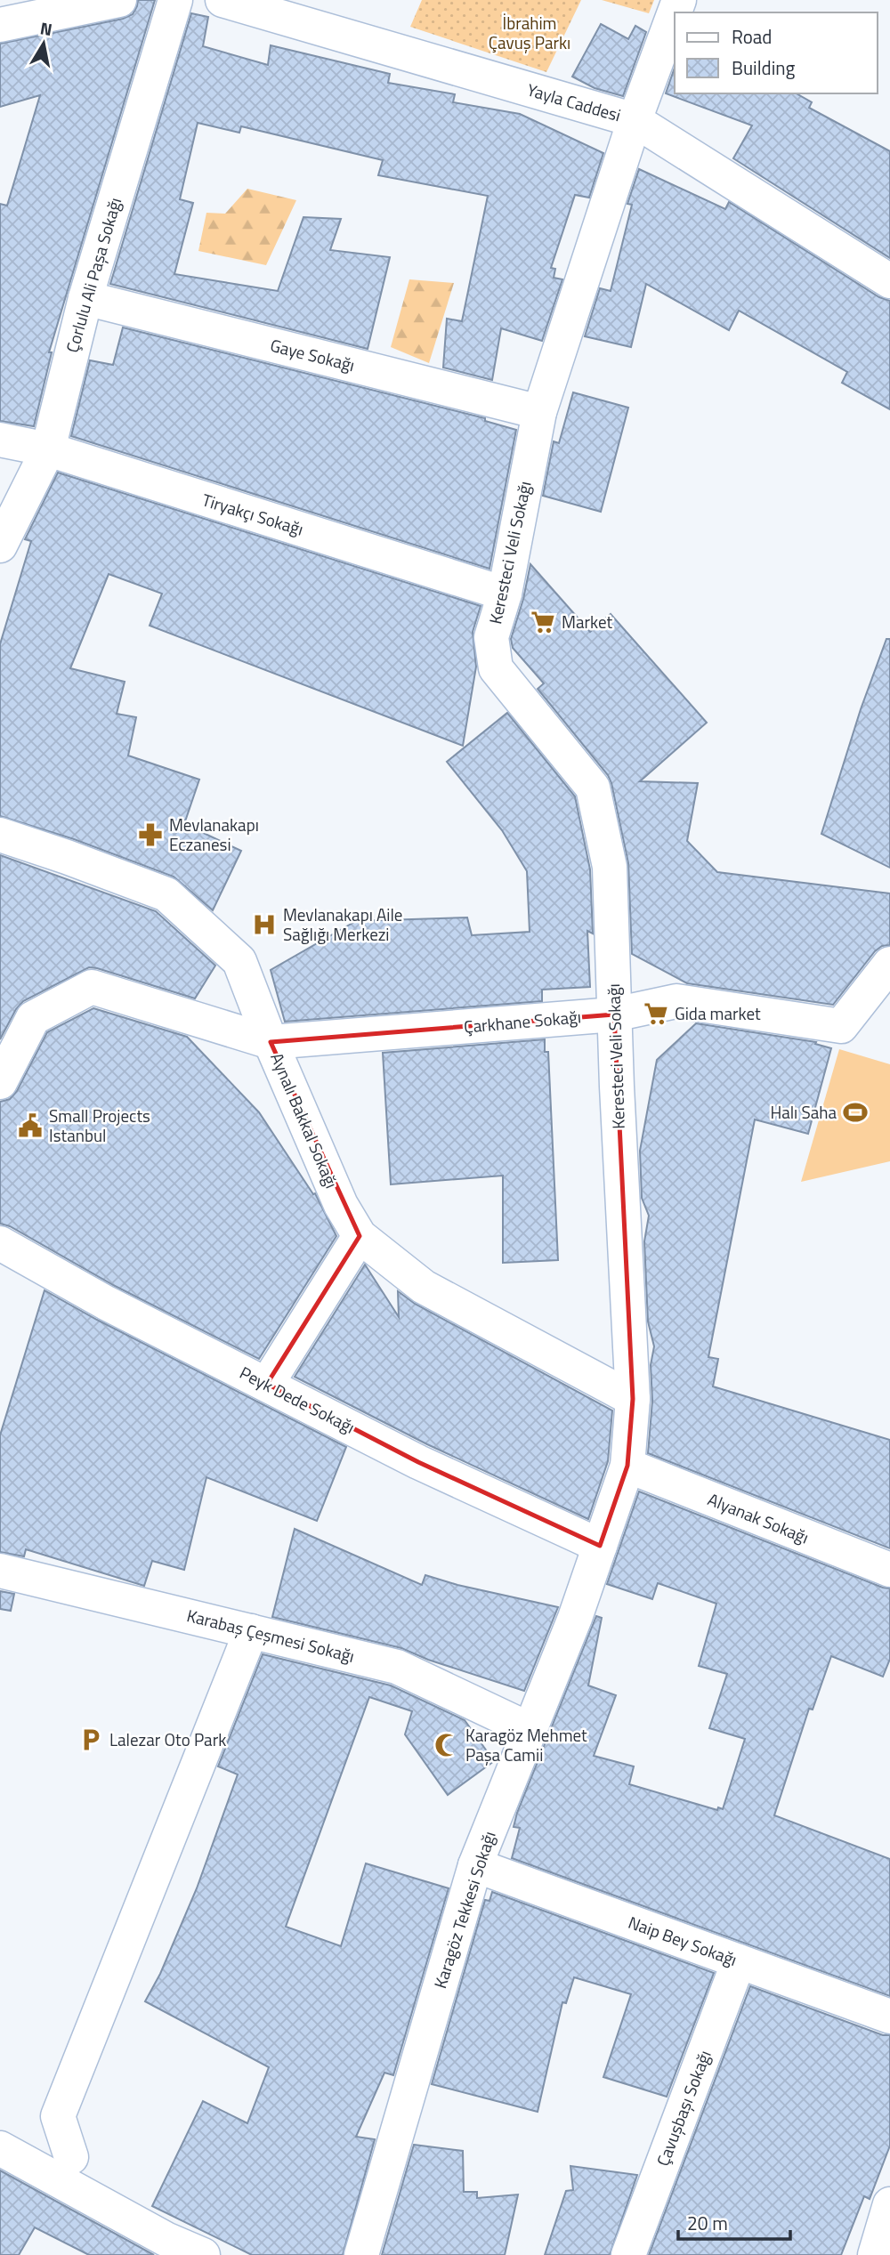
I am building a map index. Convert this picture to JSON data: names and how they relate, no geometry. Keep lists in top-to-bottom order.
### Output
{
  "streets": {
    "street": [
      "Yayla Caddesi",
      "Çorlulu Ali Paşa Sokağı",
      "Gaye Sokağı",
      "Tiryakçı Sokağı",
      "Keresteci Veli Sokağı",
      "Çarkhane Sokağı",
      "Aynalı Bakkal Sokağı",
      "Peyk Dede Sokağı",
      "Alyanak Sokağı",
      "Karabaş Çeşmesi Sokağı",
      "Karagöz Tekkesi Sokağı",
      "Naip Bey Sokağı",
      "Çavuşbaşı Sokağı"
    ]
  },
  "crossings": [
    ["Yayla Caddesi", "Keresteci Veli Sokağı"],
    ["Çorlulu Ali Paşa Sokağı", "Gaye Sokağı"],
    ["Çorlulu Ali Paşa Sokağı", "Tiryakçı Sokağı"],
    ["Gaye Sokağı", "Keresteci Veli Sokağı"],
    ["Tiryakçı Sokağı", "Keresteci Veli Sokağı"],
    ["Keresteci Veli Sokağı", "Çarkhane Sokağı"],
    ["Keresteci Veli Sokağı", "Aynalı Bakkal Sokağı"],
    ["Keresteci Veli Sokağı", "Alyanak Sokağı"],
    ["Keresteci Veli Sokağı", "Karagöz Tekkesi Sokağı"],
    ["Çarkhane Sokağı", "Aynalı Bakkal Sokağı"],
    ["Peyk Dede Sokağı", "Karagöz Tekkesi Sokağı"],
    ["Alyanak Sokağı", "Karagöz Tekkesi Sokağı"],
    ["Karabaş Çeşmesi Sokağı", "Karagöz Tekkesi Sokağı"],
    ["Karagöz Tekkesi Sokağı", "Naip Bey Sokağı"],
    ["Naip Bey Sokağı", "Çavuşbaşı Sokağı"]
  ],
  "parks": ["İbrahim Çavuş Parkı"],
  "places": {
    "supermarket": ["Market", "Gida market"],
    "pharmacy": ["Mevlanakapı Eczanesi"],
    "hospital": ["Mevlanakapı Aile Sağlığı Merkezi"],
    "sports": ["Halı Saha"],
    "public building": ["Small Projects Istanbul"],
    "parking": ["Lalezar Oto Park"],
    "mosque": ["Karagöz Mehmet Paşa Camii"]
  },
  "legend": ["Road", "Building"],
  "scale_bar": "20 m",
  "north": "top"
}
